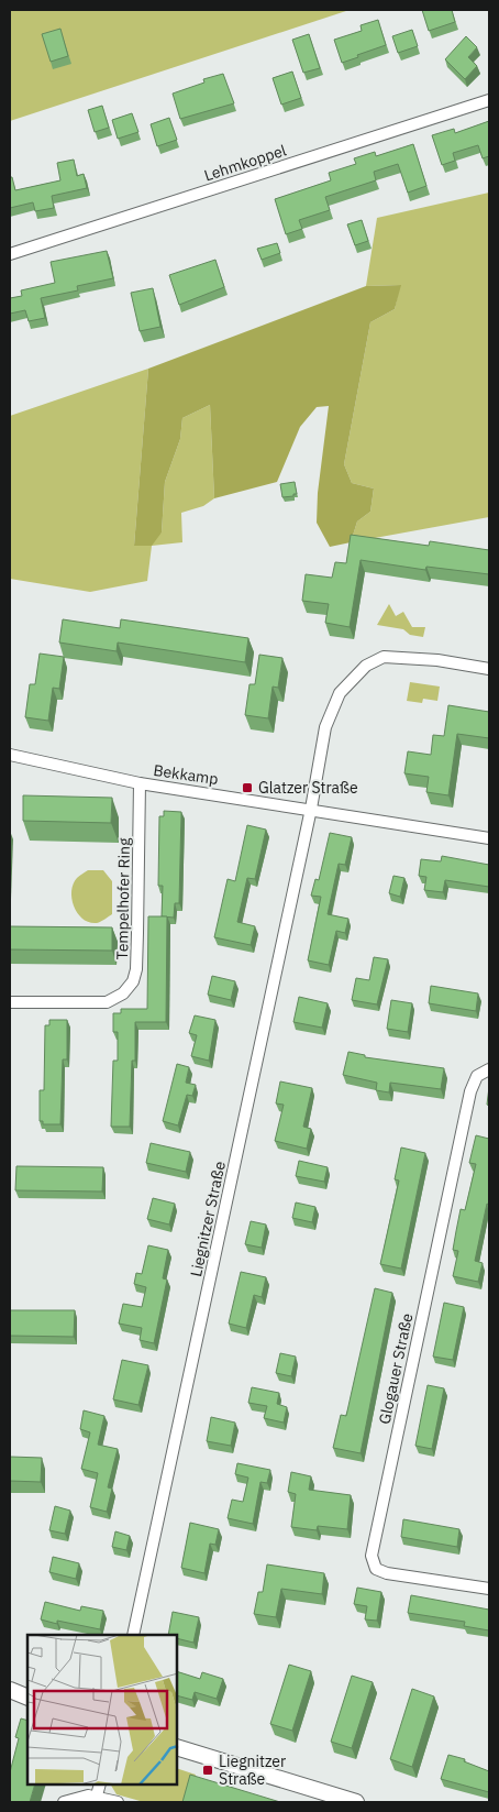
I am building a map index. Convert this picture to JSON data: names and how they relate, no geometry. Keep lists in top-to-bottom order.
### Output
{
  "streets": {
    "street": [
      "Lehmkoppel",
      "Bekkamp",
      "Tempelhofer Ring",
      "Liegnitzer Straße",
      "Glogauer Straße"
    ]
  },
  "crossings": [
    ["Bekkamp", "Tempelhofer Ring"],
    ["Bekkamp", "Liegnitzer Straße"]
  ],
  "places": {
    "transit": ["Glatzer Straße", "Liegnitzer Straße"]
  }
}
